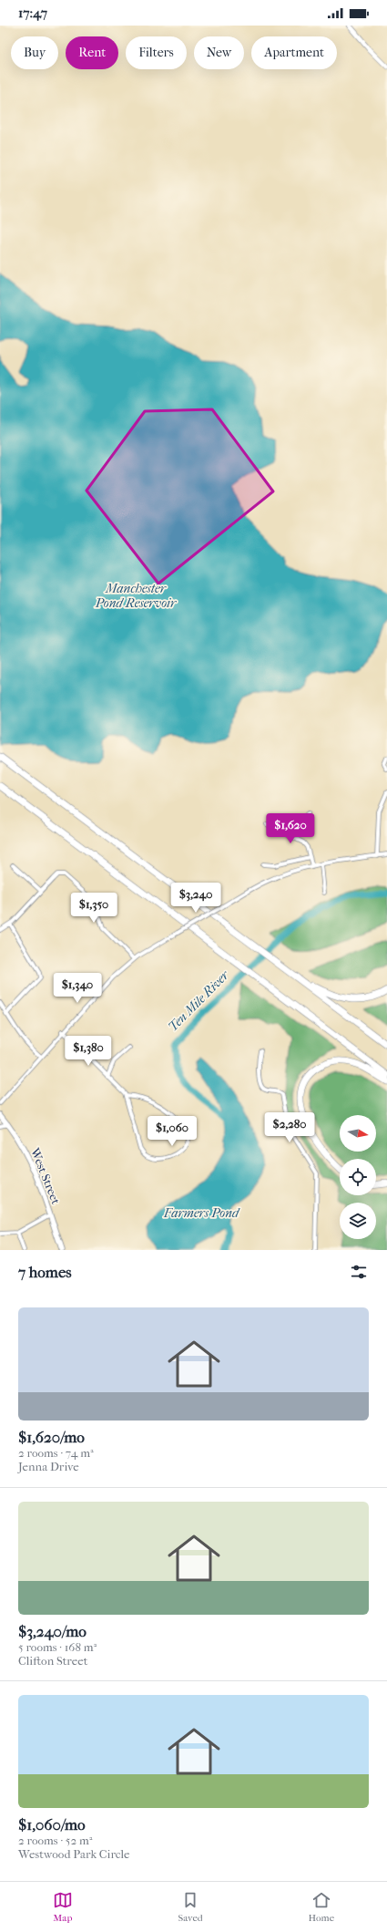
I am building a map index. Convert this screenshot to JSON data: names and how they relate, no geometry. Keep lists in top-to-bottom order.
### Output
{
  "streets": {
    "main road": ["West Street"]
  },
  "water": ["Manchester Pond Reservoir", "Ten Mile River", "Farmers Pond"],
  "north": "right",
  "page": {
    "status": "17:47",
    "chip": [
      "Buy",
      "Rent",
      "Filters",
      "New",
      "Apartment"
    ],
    "price": [
      "$1,620",
      "$3,240",
      "$1,350",
      "$1,340",
      "$1,380",
      "$2,280",
      "$1,060"
    ],
    "heading": "7 homes",
    "list": [
      {
        "name": "$1,620/mo",
        "note": "2 rooms · 74 m² · Jenna Drive"
      },
      {
        "name": "$3,240/mo",
        "note": "5 rooms · 168 m² · Clifton Street"
      },
      {
        "name": "$1,060/mo",
        "note": "2 rooms · 52 m² · Westwood Park Circle"
      }
    ],
    "tabs": ["Map", "Saved", "Home"]
  }
}
